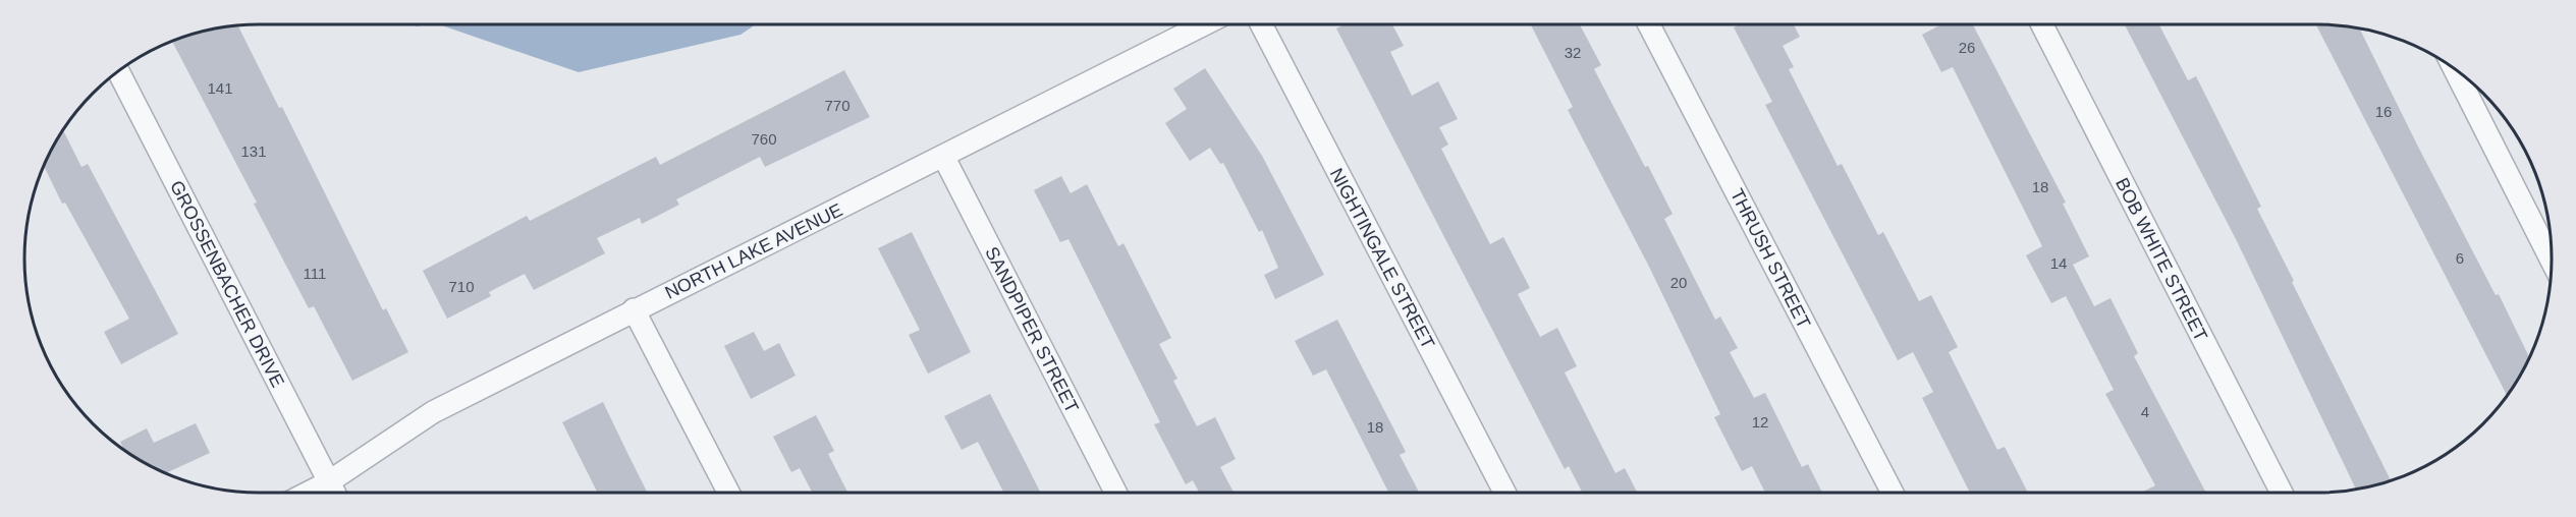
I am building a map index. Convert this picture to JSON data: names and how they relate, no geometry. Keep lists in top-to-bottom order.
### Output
{
  "streets": {
    "street": [
      "NORTH LAKE AVENUE",
      "NIGHTINGALE STREET",
      "THRUSH STREET",
      "BOB WHITE STREET",
      "GROSSENBACHER DRIVE",
      "SANDPIPER STREET"
    ]
  },
  "crossings": [
    ["NORTH LAKE AVENUE", "GROSSENBACHER DRIVE"],
    ["NORTH LAKE AVENUE", "SANDPIPER STREET"]
  ],
  "house_numbers": [
    "26",
    "32",
    "141",
    "770",
    "16",
    "760",
    "131",
    "18",
    "6",
    "14",
    "111",
    "20",
    "710",
    "4",
    "12",
    "18"
  ]
}
